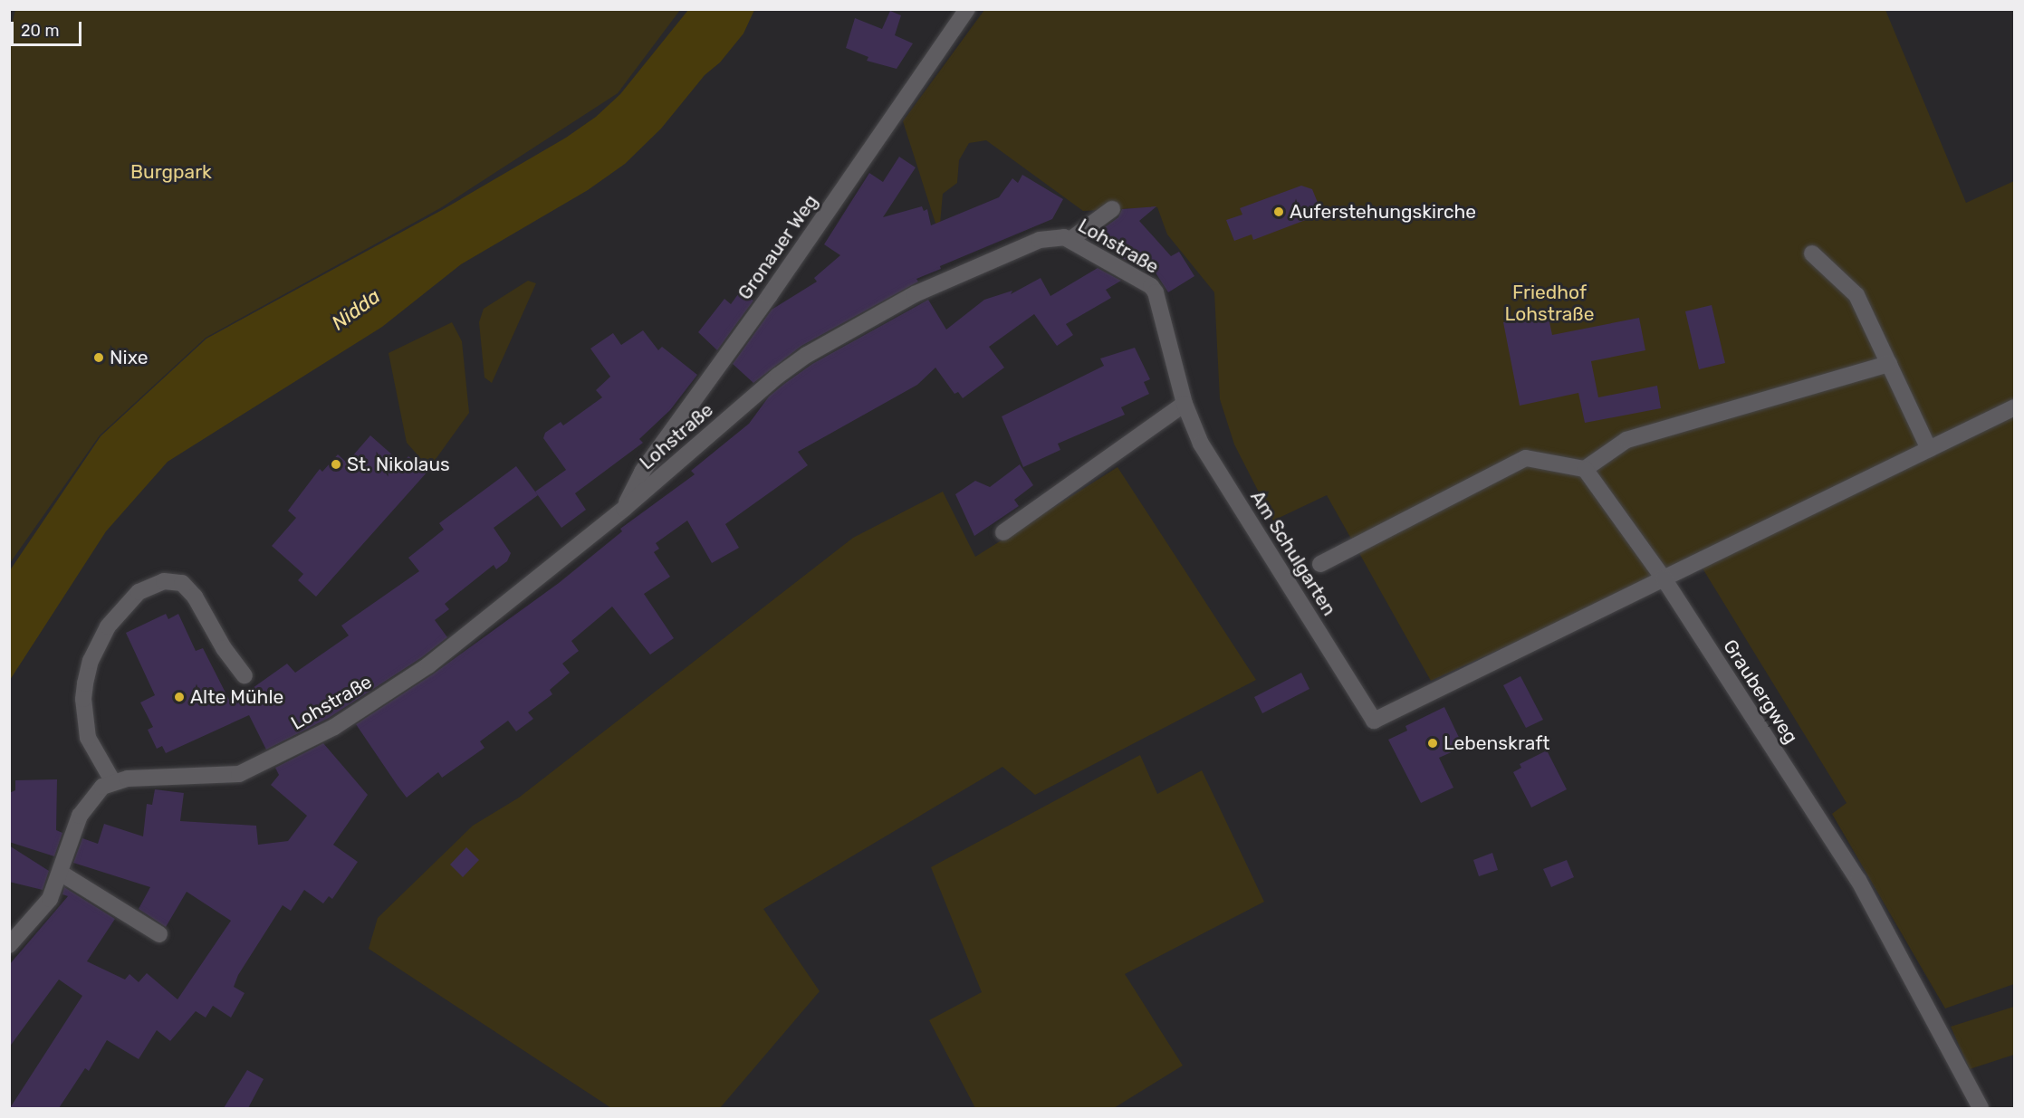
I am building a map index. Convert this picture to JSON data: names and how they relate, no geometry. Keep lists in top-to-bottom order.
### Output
{
  "streets": {
    "street": [
      "Lohstraße",
      "Gronauer Weg",
      "Am Schulgarten",
      "Graubergweg"
    ]
  },
  "crossings": [
    ["Lohstraße", "Gronauer Weg"],
    ["Lohstraße", "Am Schulgarten"],
    ["Am Schulgarten", "Graubergweg"]
  ],
  "water": ["Nidda"],
  "parks": ["Burgpark", "Friedhof Lohstraße"],
  "places": [
    "Auferstehungskirche",
    "Nixe",
    "St. Nikolaus",
    "Alte Mühle",
    "Lebenskraft"
  ],
  "scale_bar": "20 m"
}
